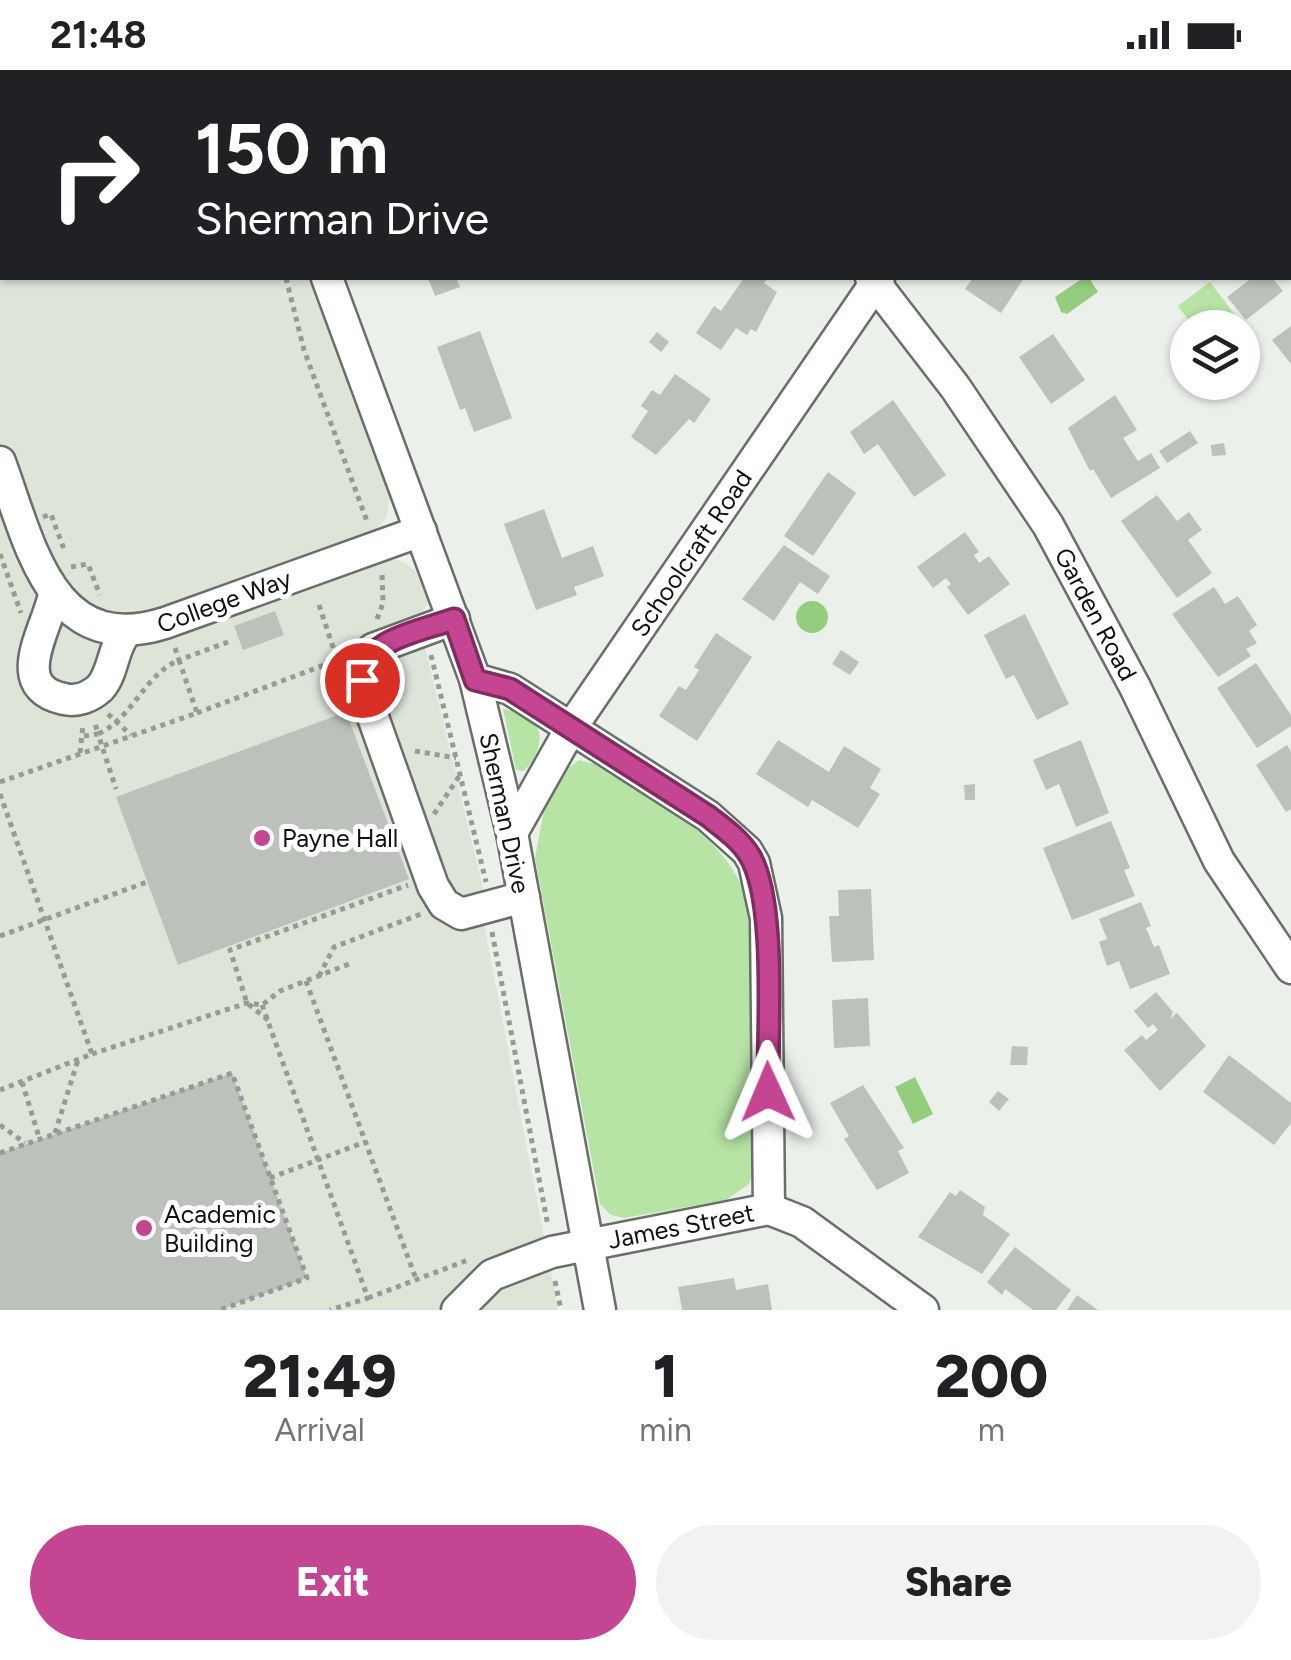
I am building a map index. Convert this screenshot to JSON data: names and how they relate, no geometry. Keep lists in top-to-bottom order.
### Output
{
  "streets": {
    "street": [
      "Schoolcraft Road",
      "College Way",
      "Garden Road",
      "Sherman Drive",
      "James Street"
    ]
  },
  "crossings": [
    ["Schoolcraft Road", "Sherman Drive"],
    ["College Way", "Sherman Drive"],
    ["Sherman Drive", "James Street"]
  ],
  "places": ["Payne Hall", "Academic Building"],
  "page": {
    "status": "21:48",
    "turn": ["150 m", "Sherman Drive"],
    "eta": [
      "21:49",
      "Arrival",
      "1",
      "min",
      "200",
      "m"
    ],
    "buttons": ["Exit", "Share"]
  }
}
